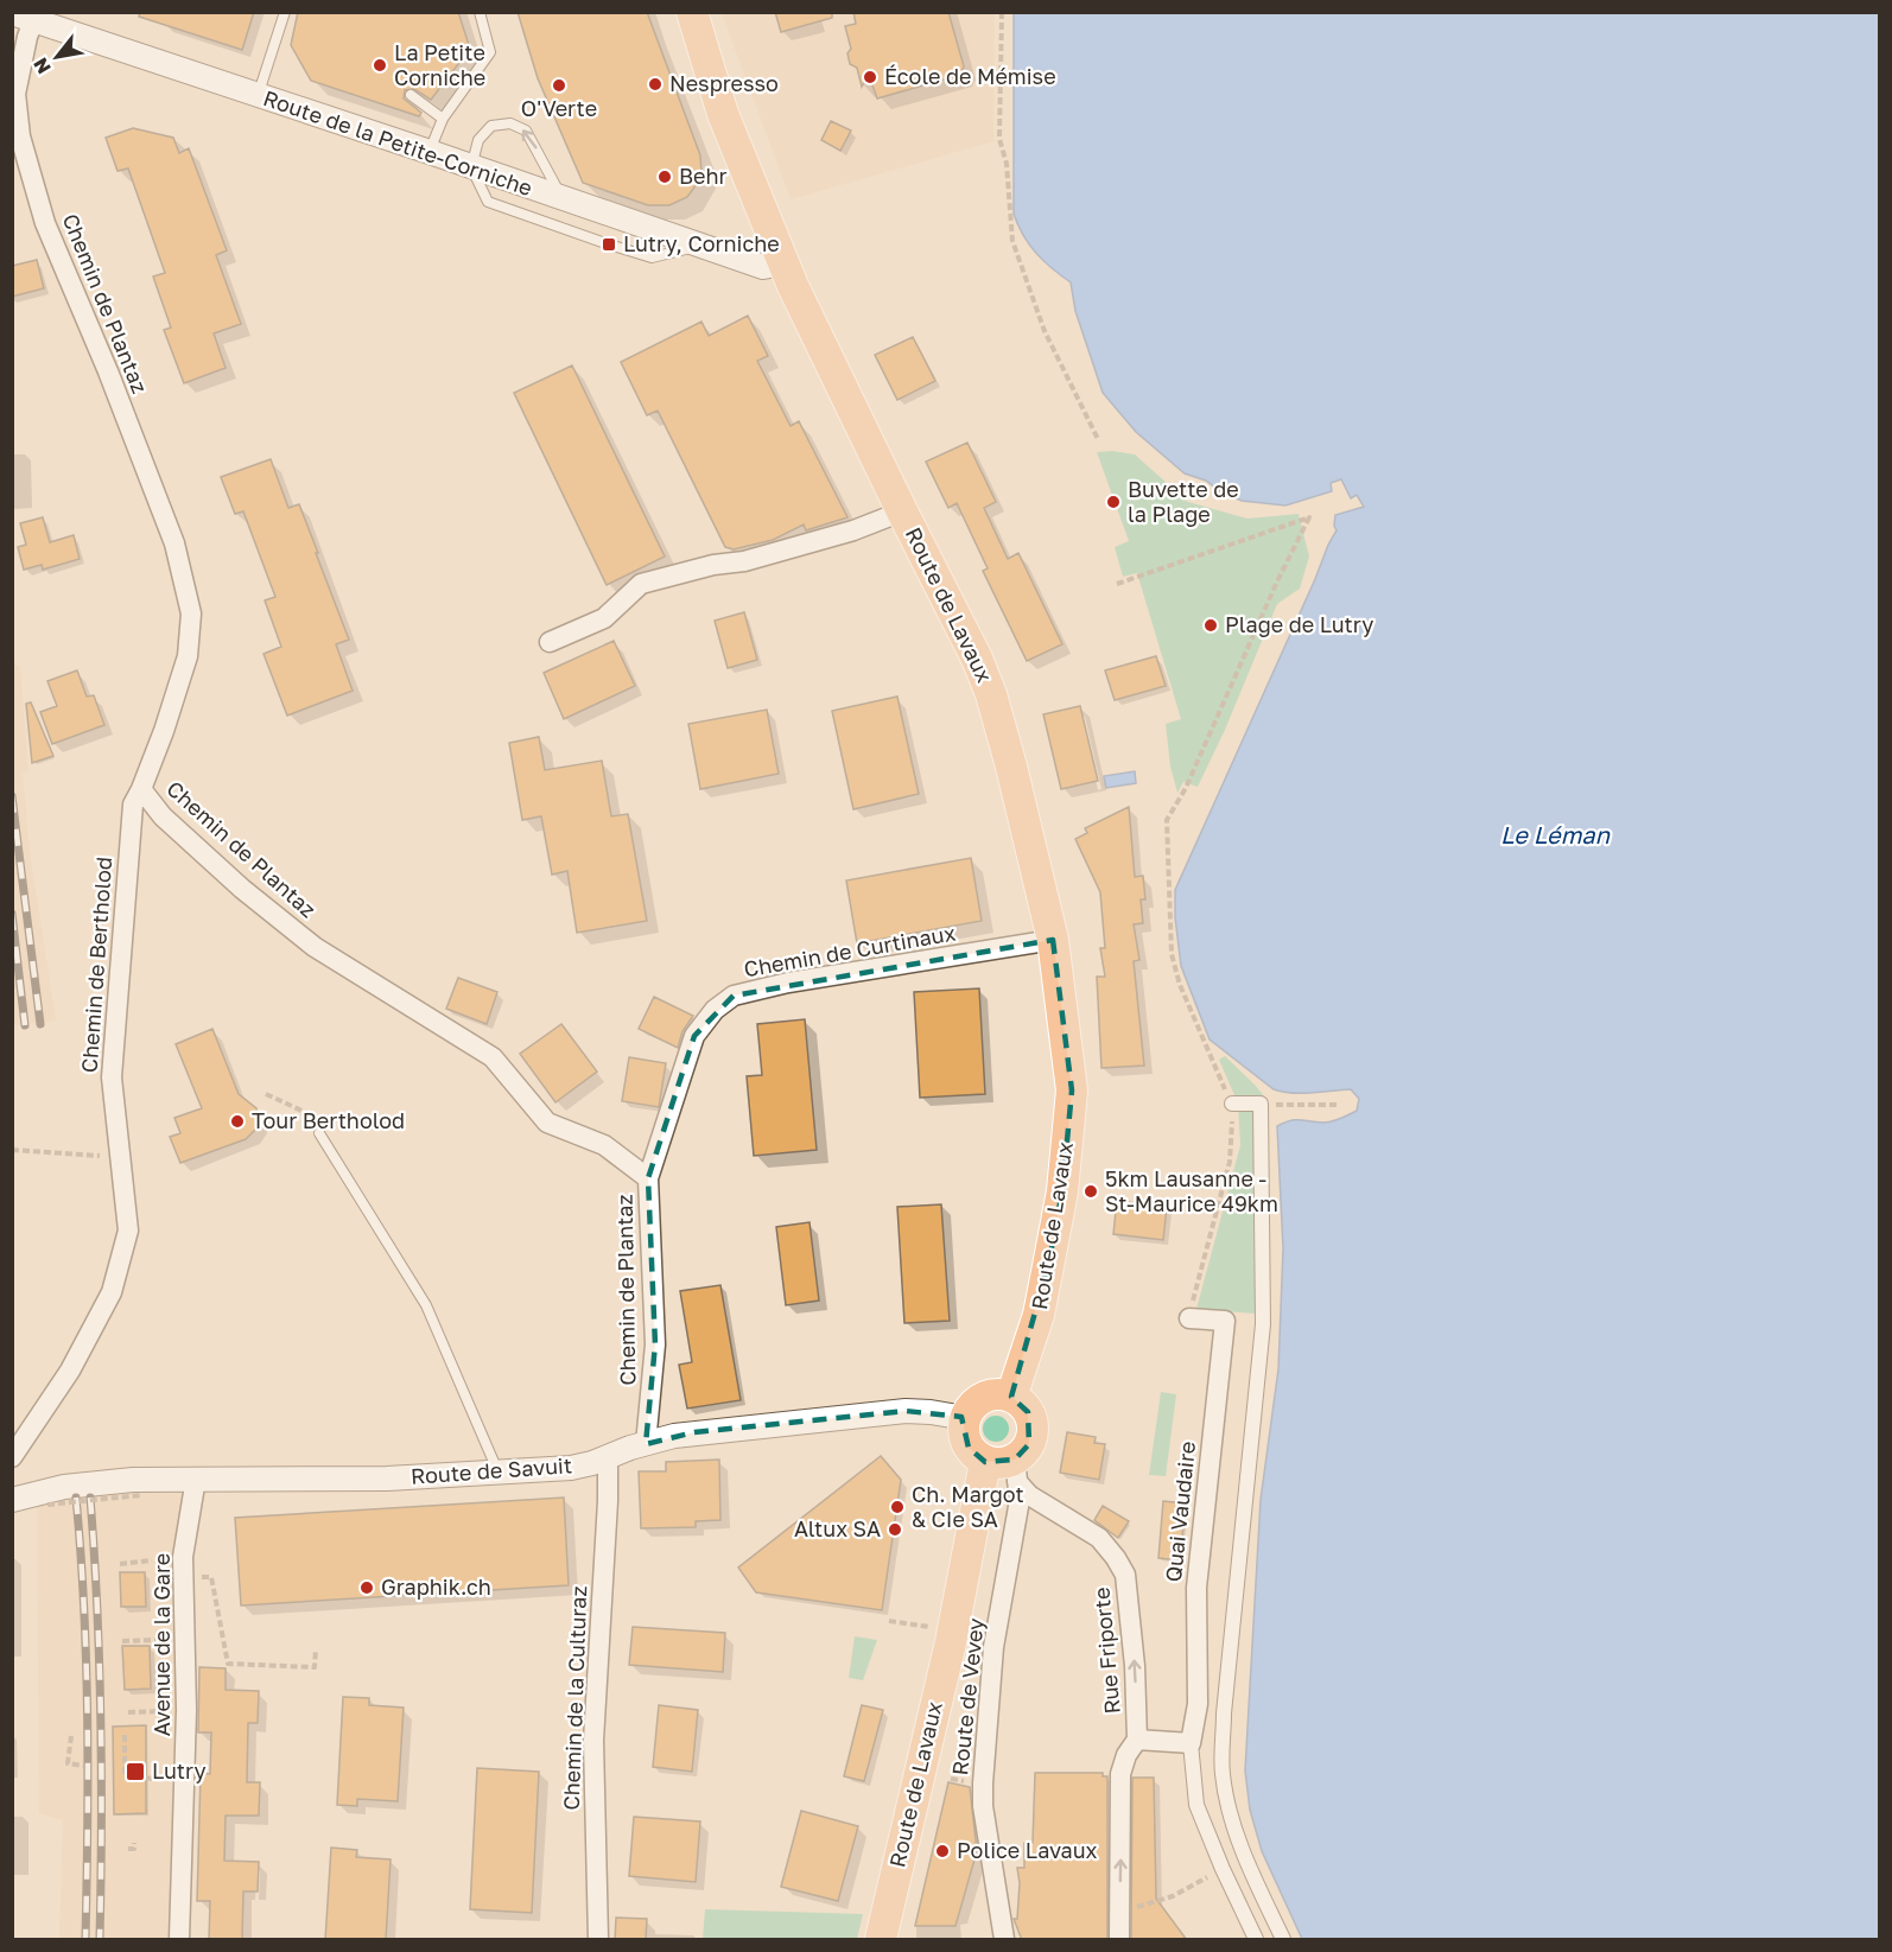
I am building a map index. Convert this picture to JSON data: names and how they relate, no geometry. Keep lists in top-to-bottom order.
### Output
{
  "streets": {
    "main road": ["Route de Lavaux"],
    "street": [
      "Route de la Petite-Corniche",
      "Chemin de Plantaz",
      "Chemin de Curtinaux",
      "Chemin de Bertholod",
      "Route de Savuit",
      "Quai Vaudaire",
      "Avenue de la Gare",
      "Rue Friporte",
      "Route de Vevey",
      "Chemin de la Culturaz"
    ]
  },
  "crossings": [
    ["Route de la Petite-Corniche", "Chemin de Plantaz"],
    ["Route de la Petite-Corniche", "Route de Lavaux"],
    ["Chemin de Plantaz", "Chemin de Curtinaux"],
    ["Chemin de Plantaz", "Chemin de Bertholod"],
    ["Chemin de Plantaz", "Route de Savuit"],
    ["Route de Lavaux", "Chemin de Curtinaux"],
    ["Route de Lavaux", "Route de Savuit"],
    ["Route de Lavaux", "Rue Friporte"],
    ["Route de Lavaux", "Route de Vevey"],
    ["Route de Savuit", "Avenue de la Gare"],
    ["Route de Savuit", "Rue Friporte"],
    ["Route de Savuit", "Route de Vevey"],
    ["Route de Savuit", "Chemin de la Culturaz"],
    ["Quai Vaudaire", "Rue Friporte"],
    ["Rue Friporte", "Route de Vevey"]
  ],
  "water": ["Le Léman"],
  "places": {
    "other": [
      "La Petite Corniche",
      "École de Mémise",
      "Nespresso",
      "O'Verte",
      "Behr",
      "Buvette de la Plage",
      "Plage de Lutry",
      "Tour Bertholod",
      "5km Lausanne - St-Maurice 49km",
      "Ch. Margot & CIe SA",
      "Altux SA",
      "Graphik.ch",
      "Police Lavaux"
    ],
    "transit": ["Lutry, Corniche", "Lutry"]
  },
  "north": "bottom left"
}
